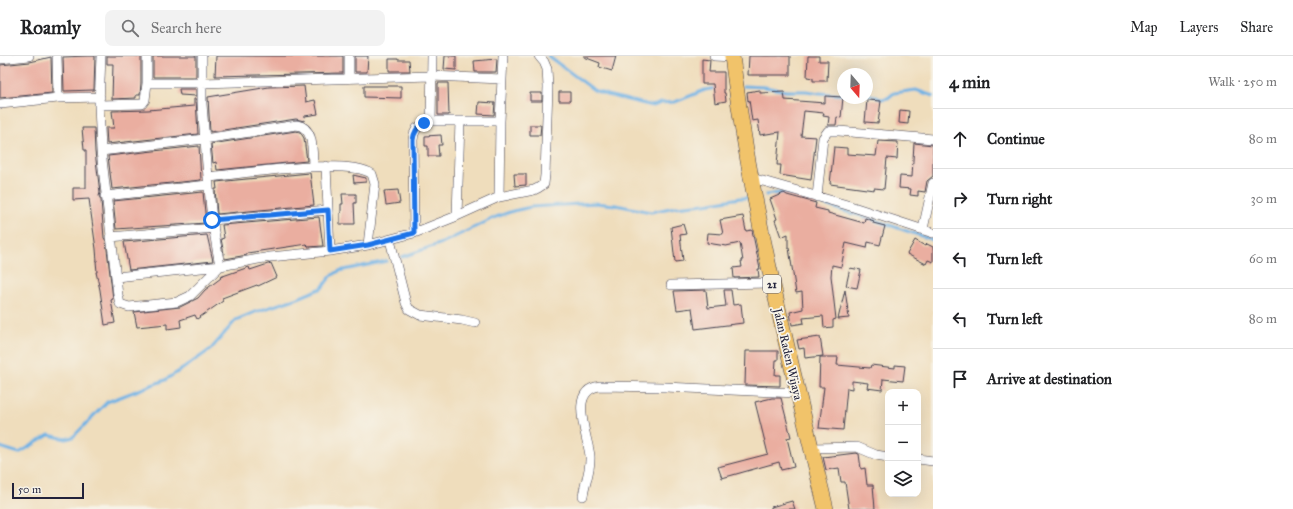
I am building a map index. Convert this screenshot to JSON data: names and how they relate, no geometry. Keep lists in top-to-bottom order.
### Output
{
  "streets": {
    "highway": ["21", "Jalan Raden Wijaya"]
  },
  "scale_bar": "50 m",
  "north": "bottom",
  "page": {
    "header": "Roamly",
    "search": "Search here",
    "nav": ["Map", "Layers", "Share"],
    "heading": ["4 min", "Walk · 250 m"],
    "list": [
      ["Continue", "80 m"],
      ["Turn right", "30 m"],
      ["Turn left", "60 m"],
      ["Turn left", "80 m"],
      "Arrive at destination"
    ],
    "map_buttons": ["+", "−"],
    "scale": "50 m"
  }
}
